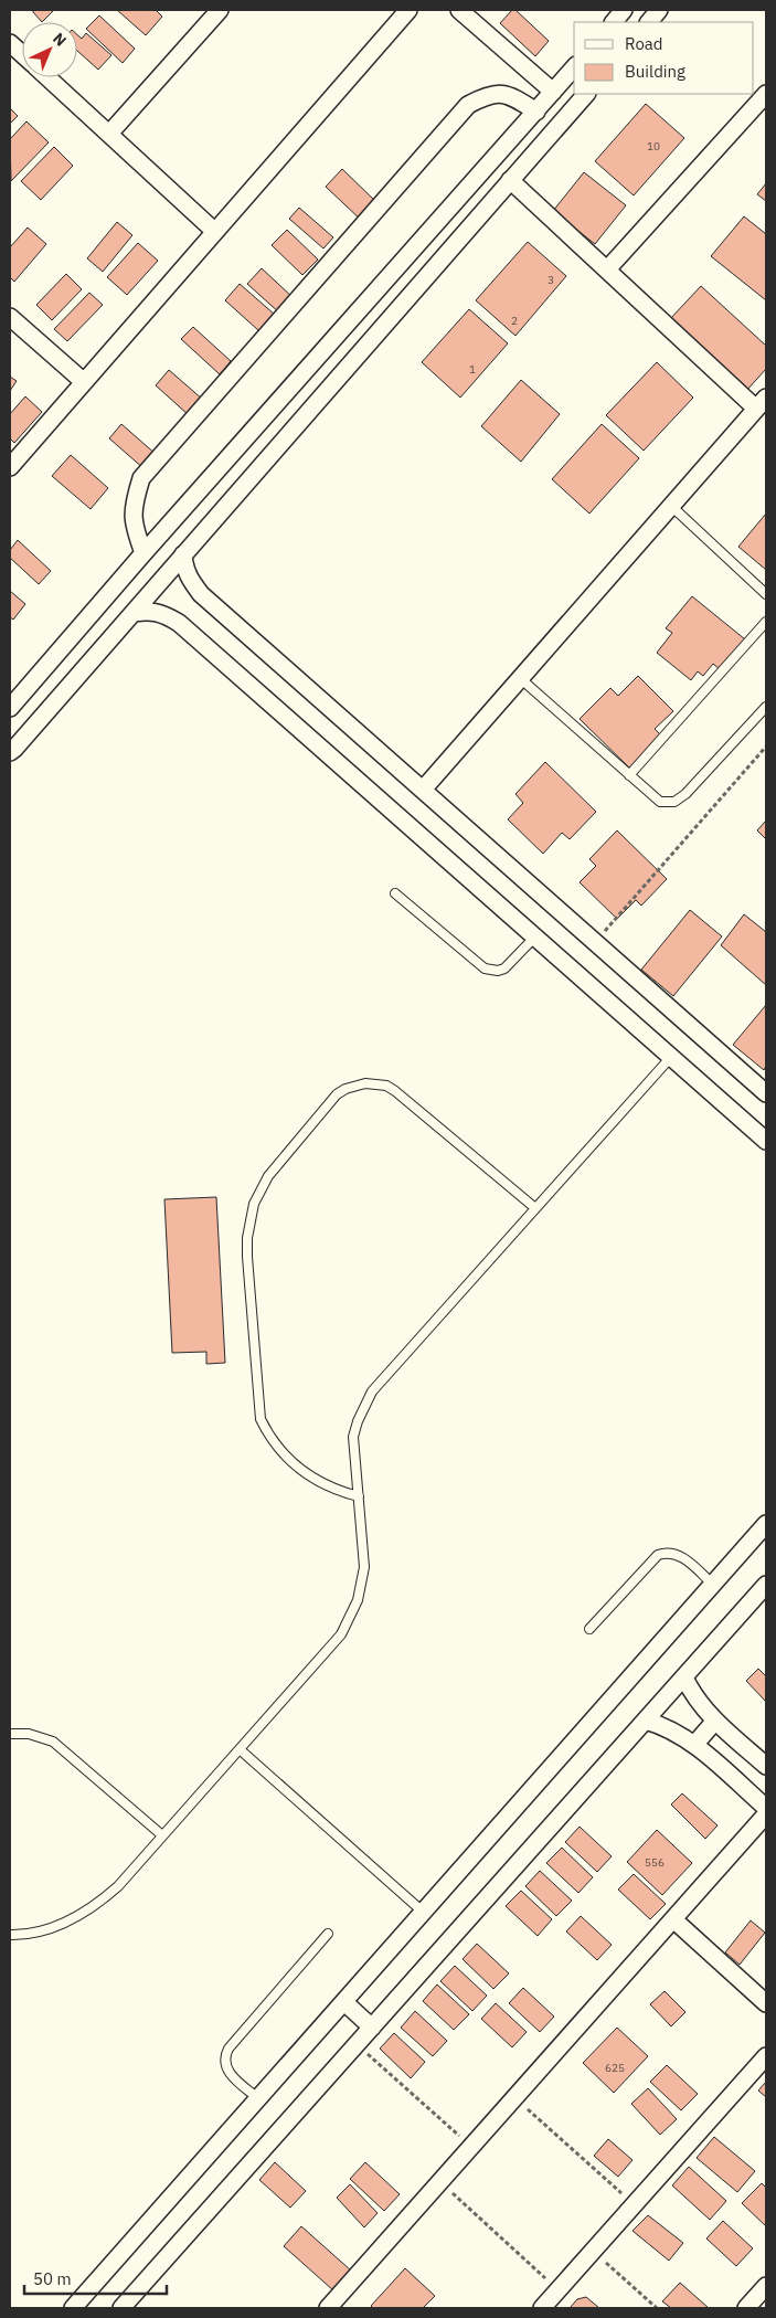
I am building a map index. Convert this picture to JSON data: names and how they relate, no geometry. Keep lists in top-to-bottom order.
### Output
{
  "house_numbers": [
    "10",
    "3",
    "2",
    "1",
    "556",
    "625"
  ],
  "legend": ["Road", "Building"],
  "scale_bar": "50 m",
  "north": "top right"
}
